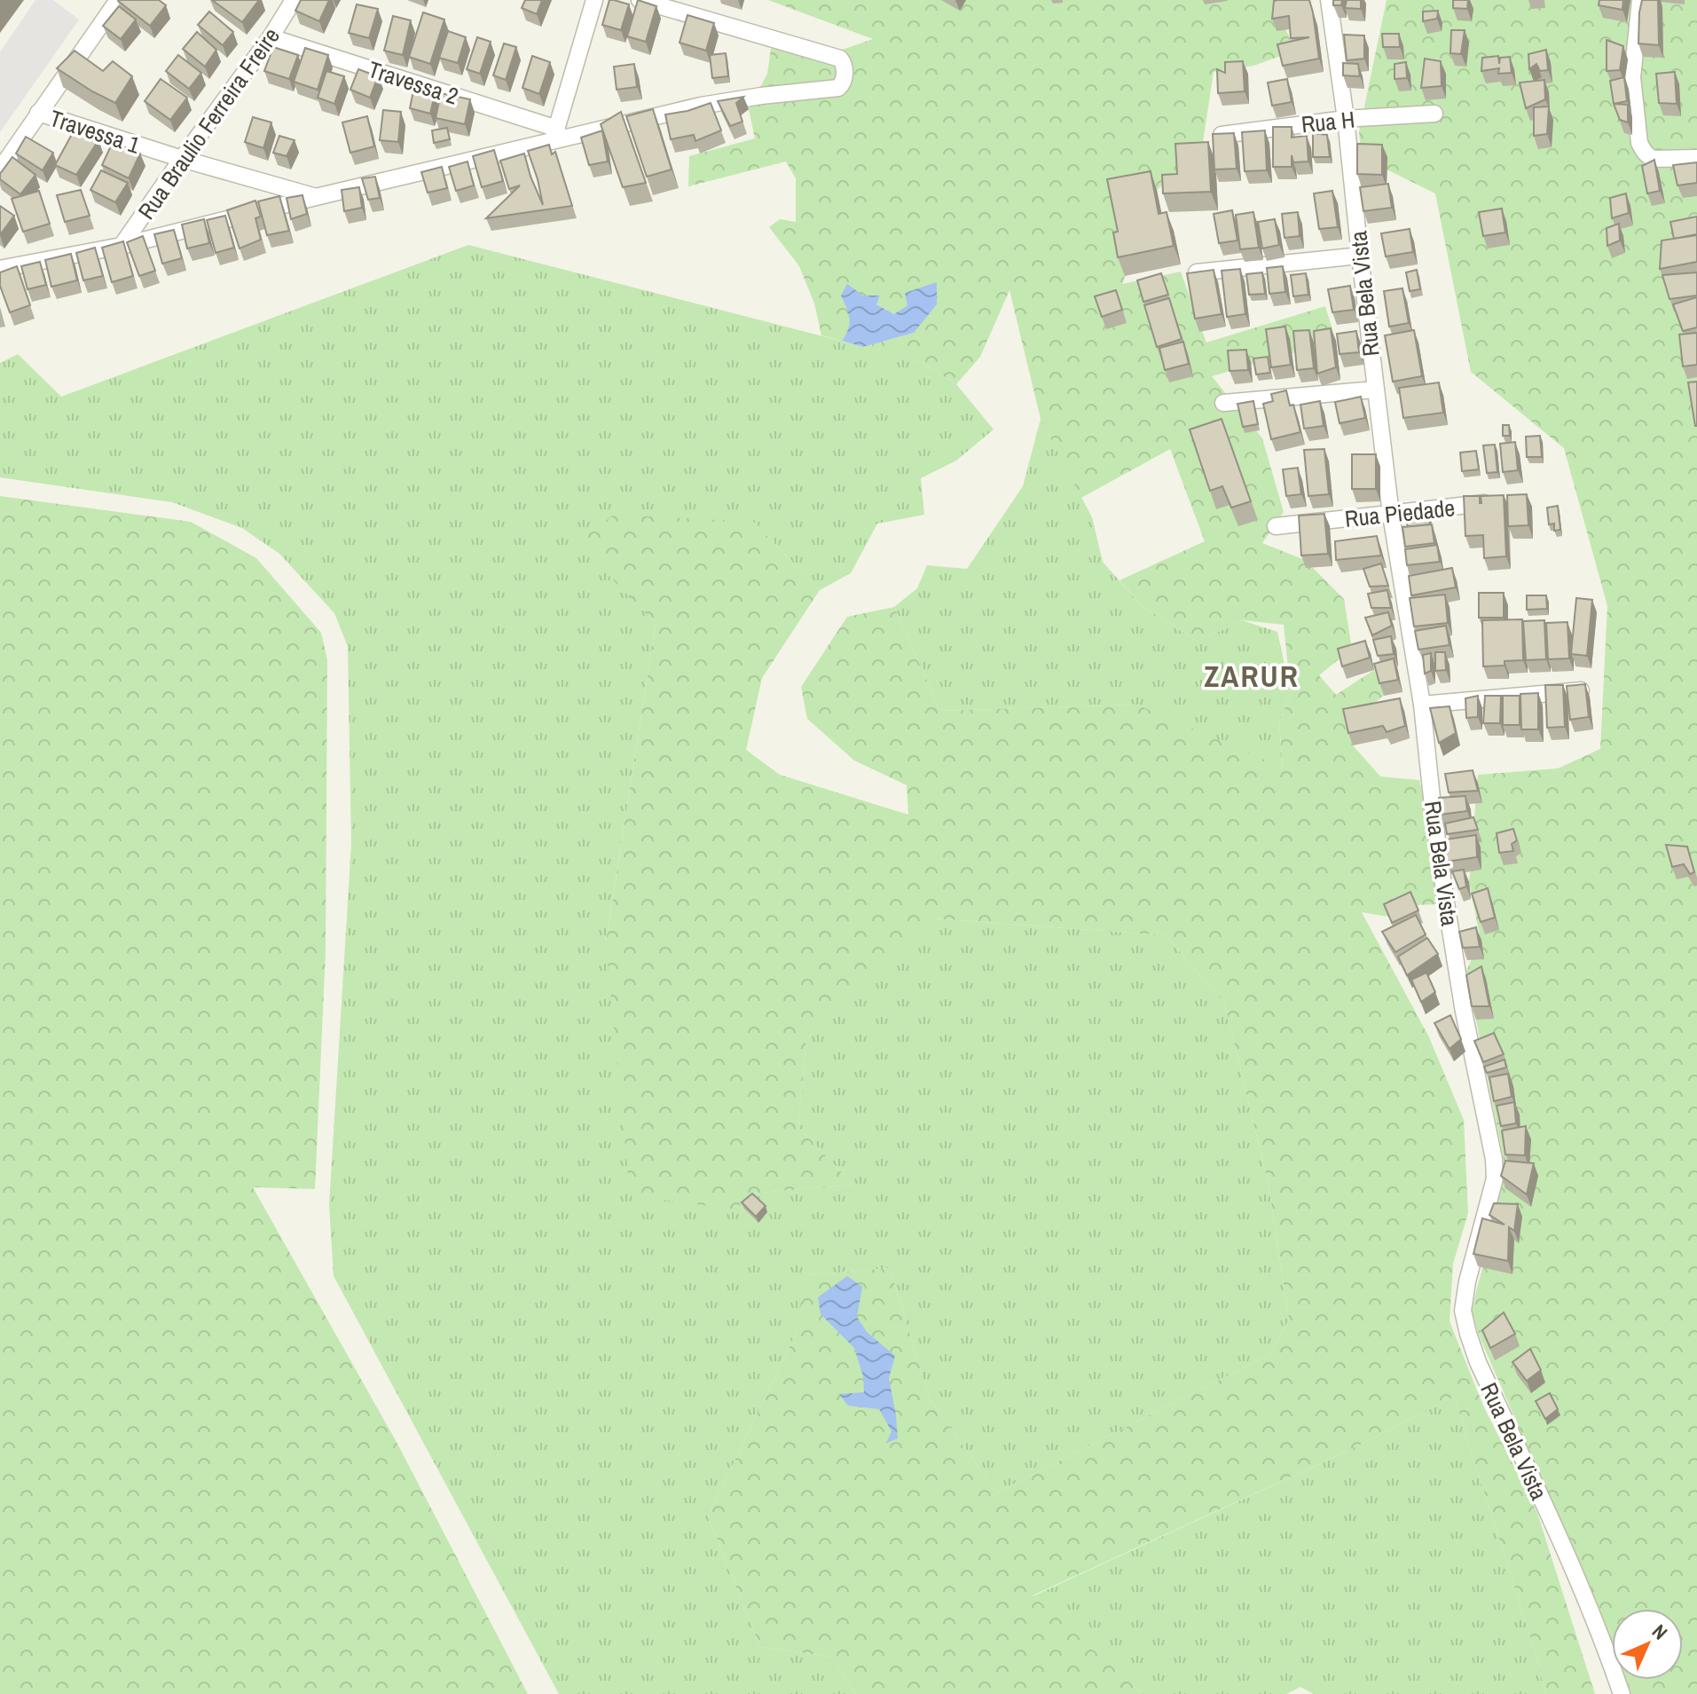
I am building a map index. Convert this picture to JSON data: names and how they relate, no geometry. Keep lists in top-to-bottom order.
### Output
{
  "streets": {
    "street": [
      "Travessa 2",
      "Rua H",
      "Rua Braulio Ferreira Freire",
      "Travessa 1",
      "Rua Bela Vista",
      "Rua Piedade"
    ]
  },
  "crossings": [
    ["Travessa 2", "Rua Braulio Ferreira Freire"],
    ["Rua H", "Rua Bela Vista"],
    ["Rua Braulio Ferreira Freire", "Travessa 1"],
    ["Rua Bela Vista", "Rua Piedade"]
  ],
  "districts": ["ZARUR"],
  "north": "top right"
}
